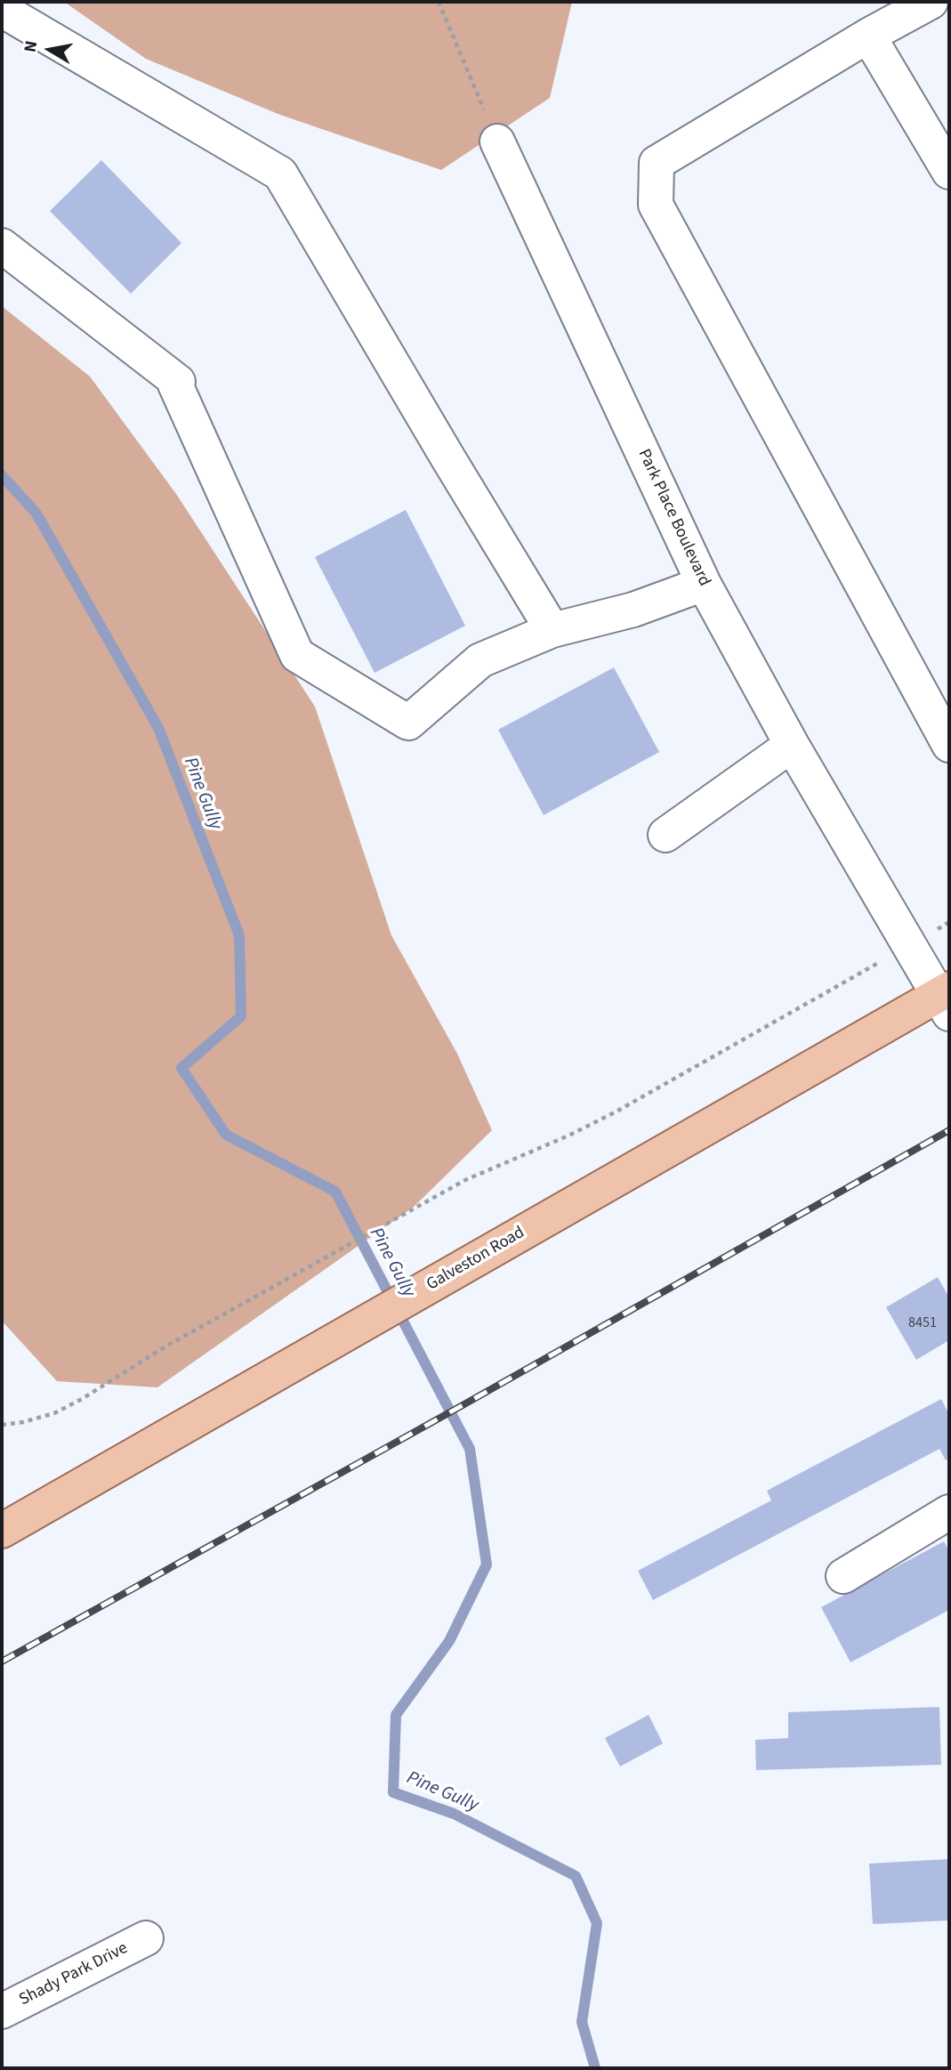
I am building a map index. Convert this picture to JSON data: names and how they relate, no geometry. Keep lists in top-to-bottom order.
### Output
{
  "streets": {
    "main road": ["Galveston Road"],
    "street": ["Park Place Boulevard", "Shady Park Drive"]
  },
  "crossings": [
    ["Park Place Boulevard", "Galveston Road"]
  ],
  "water": ["Pine Gully"],
  "house_numbers": ["8451"],
  "north": "left"
}
